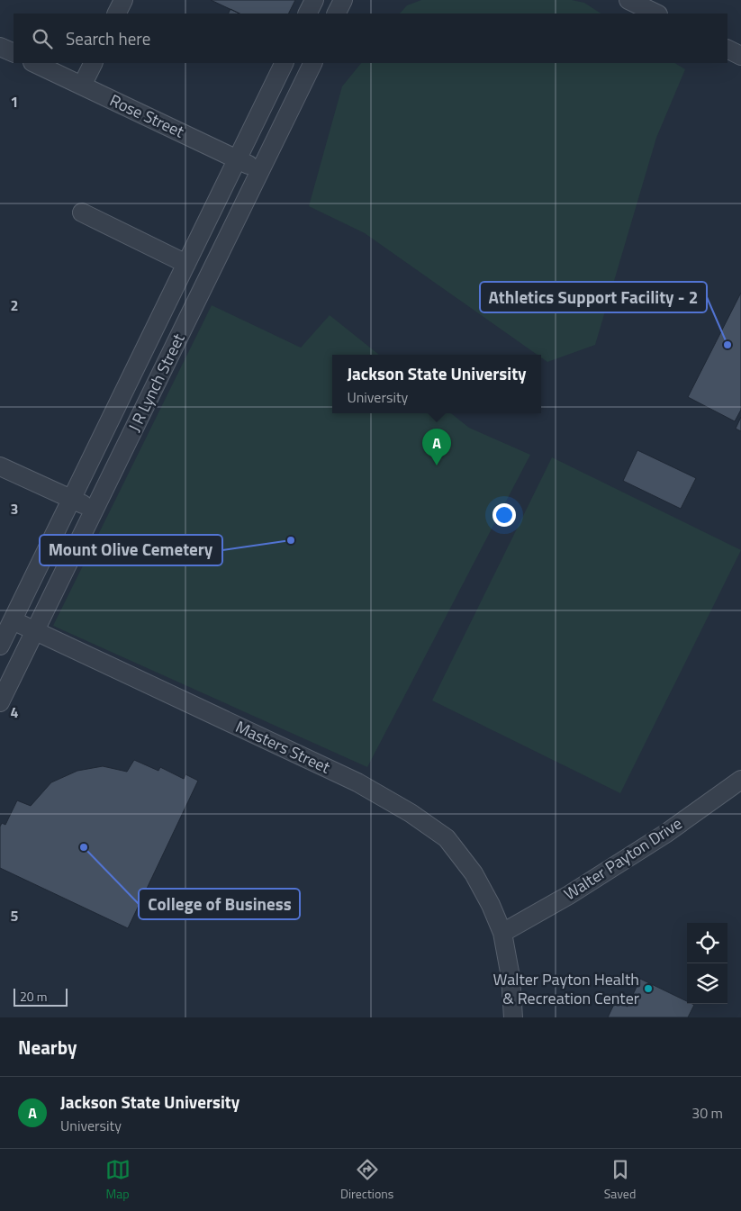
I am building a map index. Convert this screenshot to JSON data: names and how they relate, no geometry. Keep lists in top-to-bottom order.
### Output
{
  "streets": {
    "street": [
      "Rose Street",
      "J R Lynch Street",
      "Masters Street",
      "Walter Payton Drive"
    ]
  },
  "crossings": [
    ["Rose Street", "J R Lynch Street"],
    ["J R Lynch Street", "Masters Street"],
    ["Masters Street", "Walter Payton Drive"]
  ],
  "places": [
    "Athletics Support Facility - 2",
    "Mount Olive Cemetery",
    "College of Business",
    "Walter Payton Health & Recreation Center"
  ],
  "scale_bar": "20 m",
  "page": {
    "search": "Search here",
    "popup": ["Jackson State University", "University"],
    "pins": "A",
    "scale": "20 m",
    "heading": "Nearby",
    "list": [
      {
        "mark": "A",
        "name": "Jackson State University",
        "note": "University",
        "value": "30 m"
      }
    ],
    "nav": ["Map", "Directions", "Saved"]
  },
  "grid": {
    "rows": [
      "1",
      "2",
      "3",
      "4",
      "5"
    ]
  }
}
